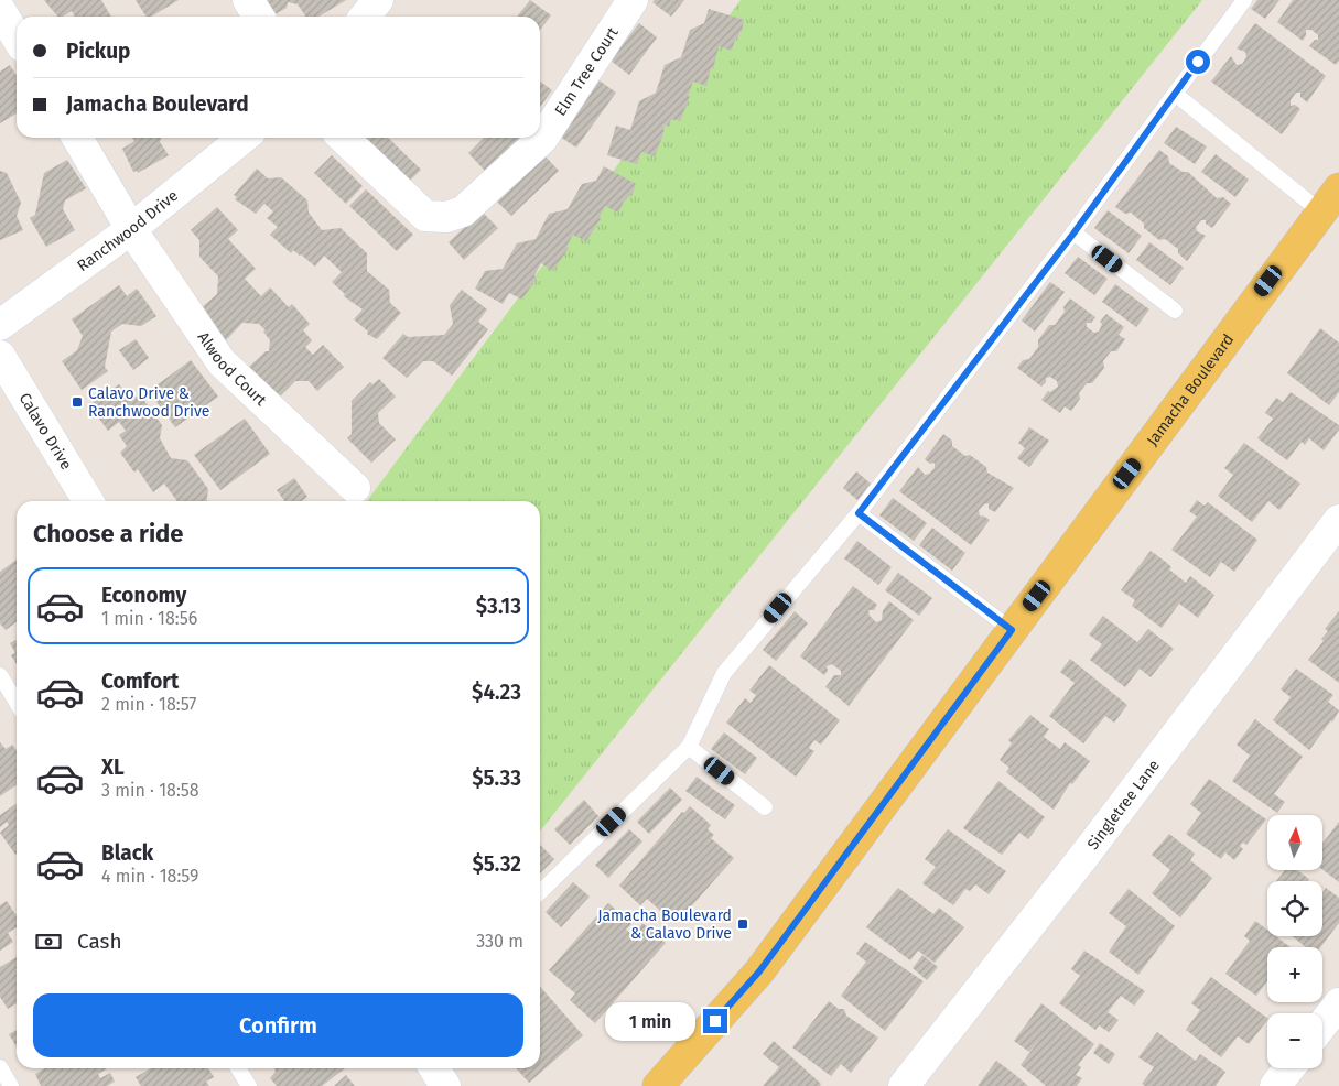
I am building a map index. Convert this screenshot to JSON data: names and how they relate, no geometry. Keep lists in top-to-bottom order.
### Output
{
  "streets": {
    "main road": ["Jamacha Boulevard"],
    "street": [
      "Elm Tree Court",
      "Ranchwood Drive",
      "Alwood Court",
      "Calavo Drive",
      "Singletree Lane"
    ]
  },
  "crossings": [
    ["Ranchwood Drive", "Alwood Court"]
  ],
  "places": {
    "transit": ["Calavo Drive & Ranchwood Drive", "Jamacha Boulevard & Calavo Drive"]
  },
  "north": "top",
  "page": {
    "banner": ["Pickup", "Jamacha Boulevard"],
    "heading": "Choose a ride",
    "list": [
      {
        "name": "Economy",
        "note": "1 min · 18:56",
        "value": "$3.13"
      },
      {
        "name": "Comfort",
        "note": "2 min · 18:57",
        "value": "$4.23"
      },
      {
        "name": "XL",
        "note": "3 min · 18:58",
        "value": "$5.33"
      },
      {
        "name": "Black",
        "note": "4 min · 18:59",
        "value": "$5.32"
      }
    ],
    "map_buttons": ["+", "−"],
    "pay": ["Cash", "330 m"],
    "buttons": "Confirm",
    "bubble": "1 min"
  }
}
